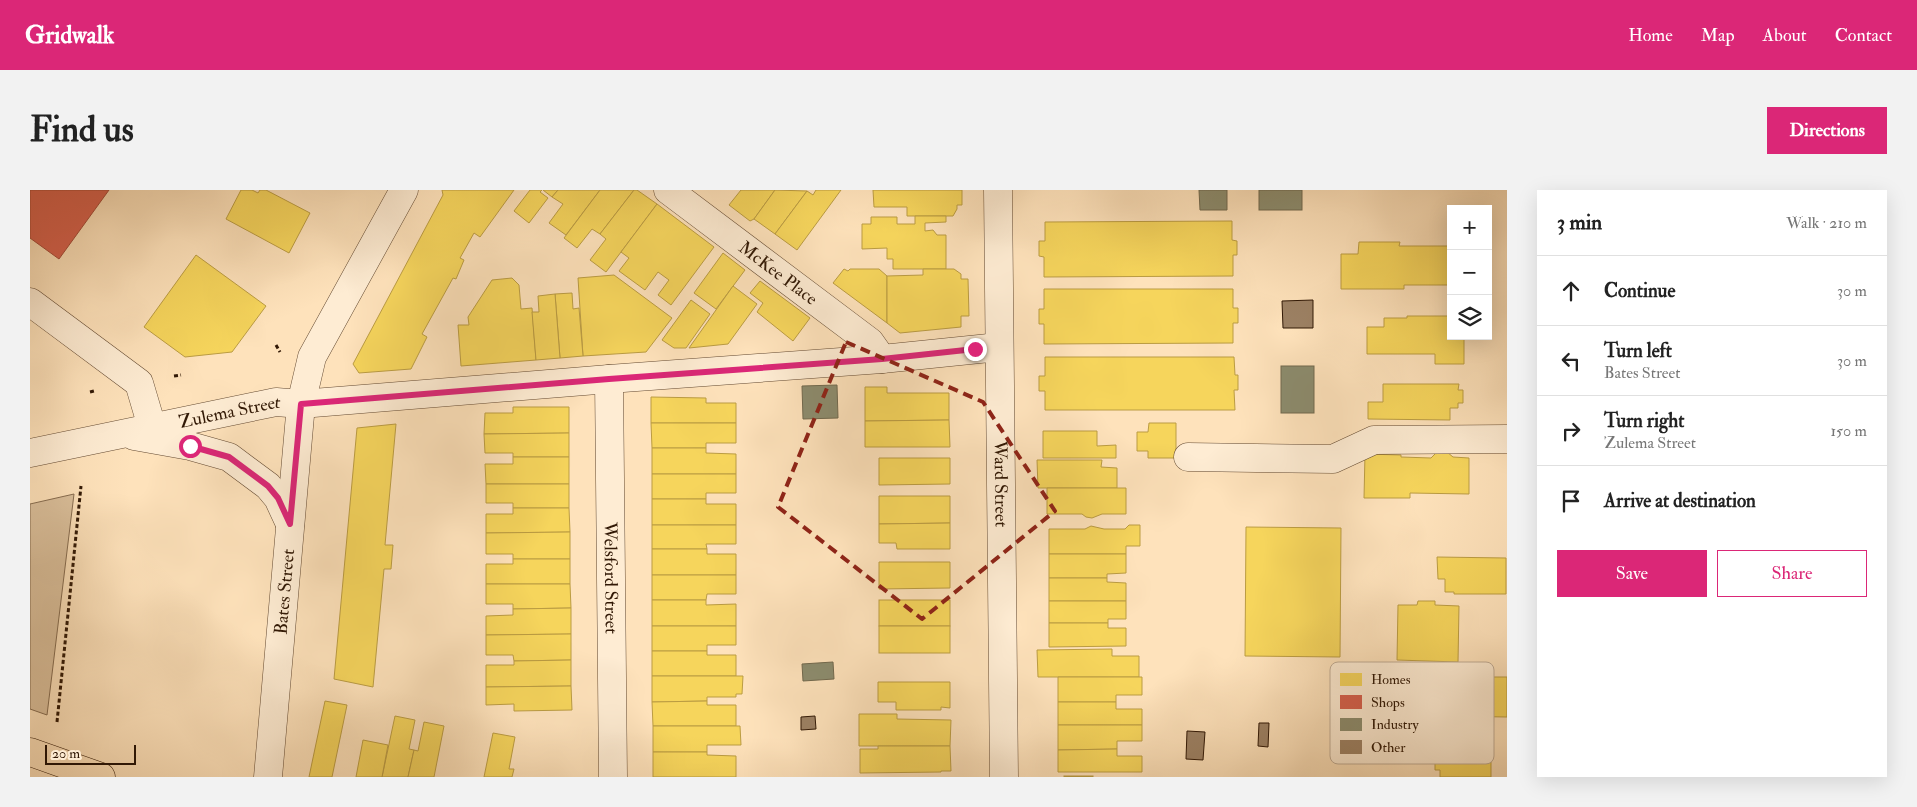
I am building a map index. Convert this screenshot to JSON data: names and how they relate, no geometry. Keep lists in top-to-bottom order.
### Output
{
  "streets": {
    "street": [
      "McKee Place",
      "Zulema Street",
      "Ward Street",
      "Welsford Street",
      "Bates Street"
    ]
  },
  "crossings": [
    ["McKee Place", "Zulema Street"],
    ["Zulema Street", "Ward Street"],
    ["Zulema Street", "Welsford Street"],
    ["Zulema Street", "Bates Street"]
  ],
  "legend": [
    "Homes",
    "Shops",
    "Industry",
    "Other"
  ],
  "scale_bar": "20 m",
  "page": {
    "header": "Gridwalk",
    "nav": [
      "Home",
      "Map",
      "About",
      "Contact"
    ],
    "buttons": [
      "Directions",
      ["Save", "Share"]
    ],
    "title": "Find us",
    "heading": ["3 min", "Walk · 210 m"],
    "map_buttons": ["+", "−"],
    "list": [
      ["Continue", "30 m"],
      ["Turn left", "Bates Street", "30 m"],
      ["Turn right", "Zulema Street", "150 m"],
      "Arrive at destination"
    ],
    "scale": "20 m"
  }
}
